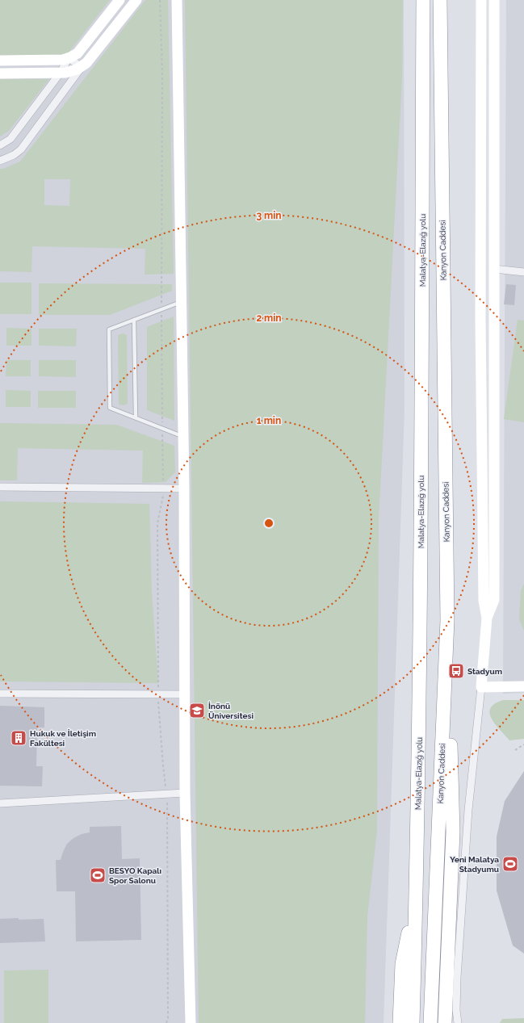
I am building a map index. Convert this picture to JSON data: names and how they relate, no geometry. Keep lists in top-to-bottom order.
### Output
{
  "streets": {
    "highway": ["Malatya-Elazığ yolu", "Kanyon Caddesi"]
  },
  "places": {
    "bus stop": ["Stadyum"],
    "school or university": ["İnönü Üniversitesi"],
    "building": ["Hukuk ve İletişim Fakültesi"],
    "sports": ["Yeni Malatya Stadyumu", "BESYO Kapalı Spor Salonu"]
  },
  "rings": ["3 min", "2 min", "1 min"]
}
